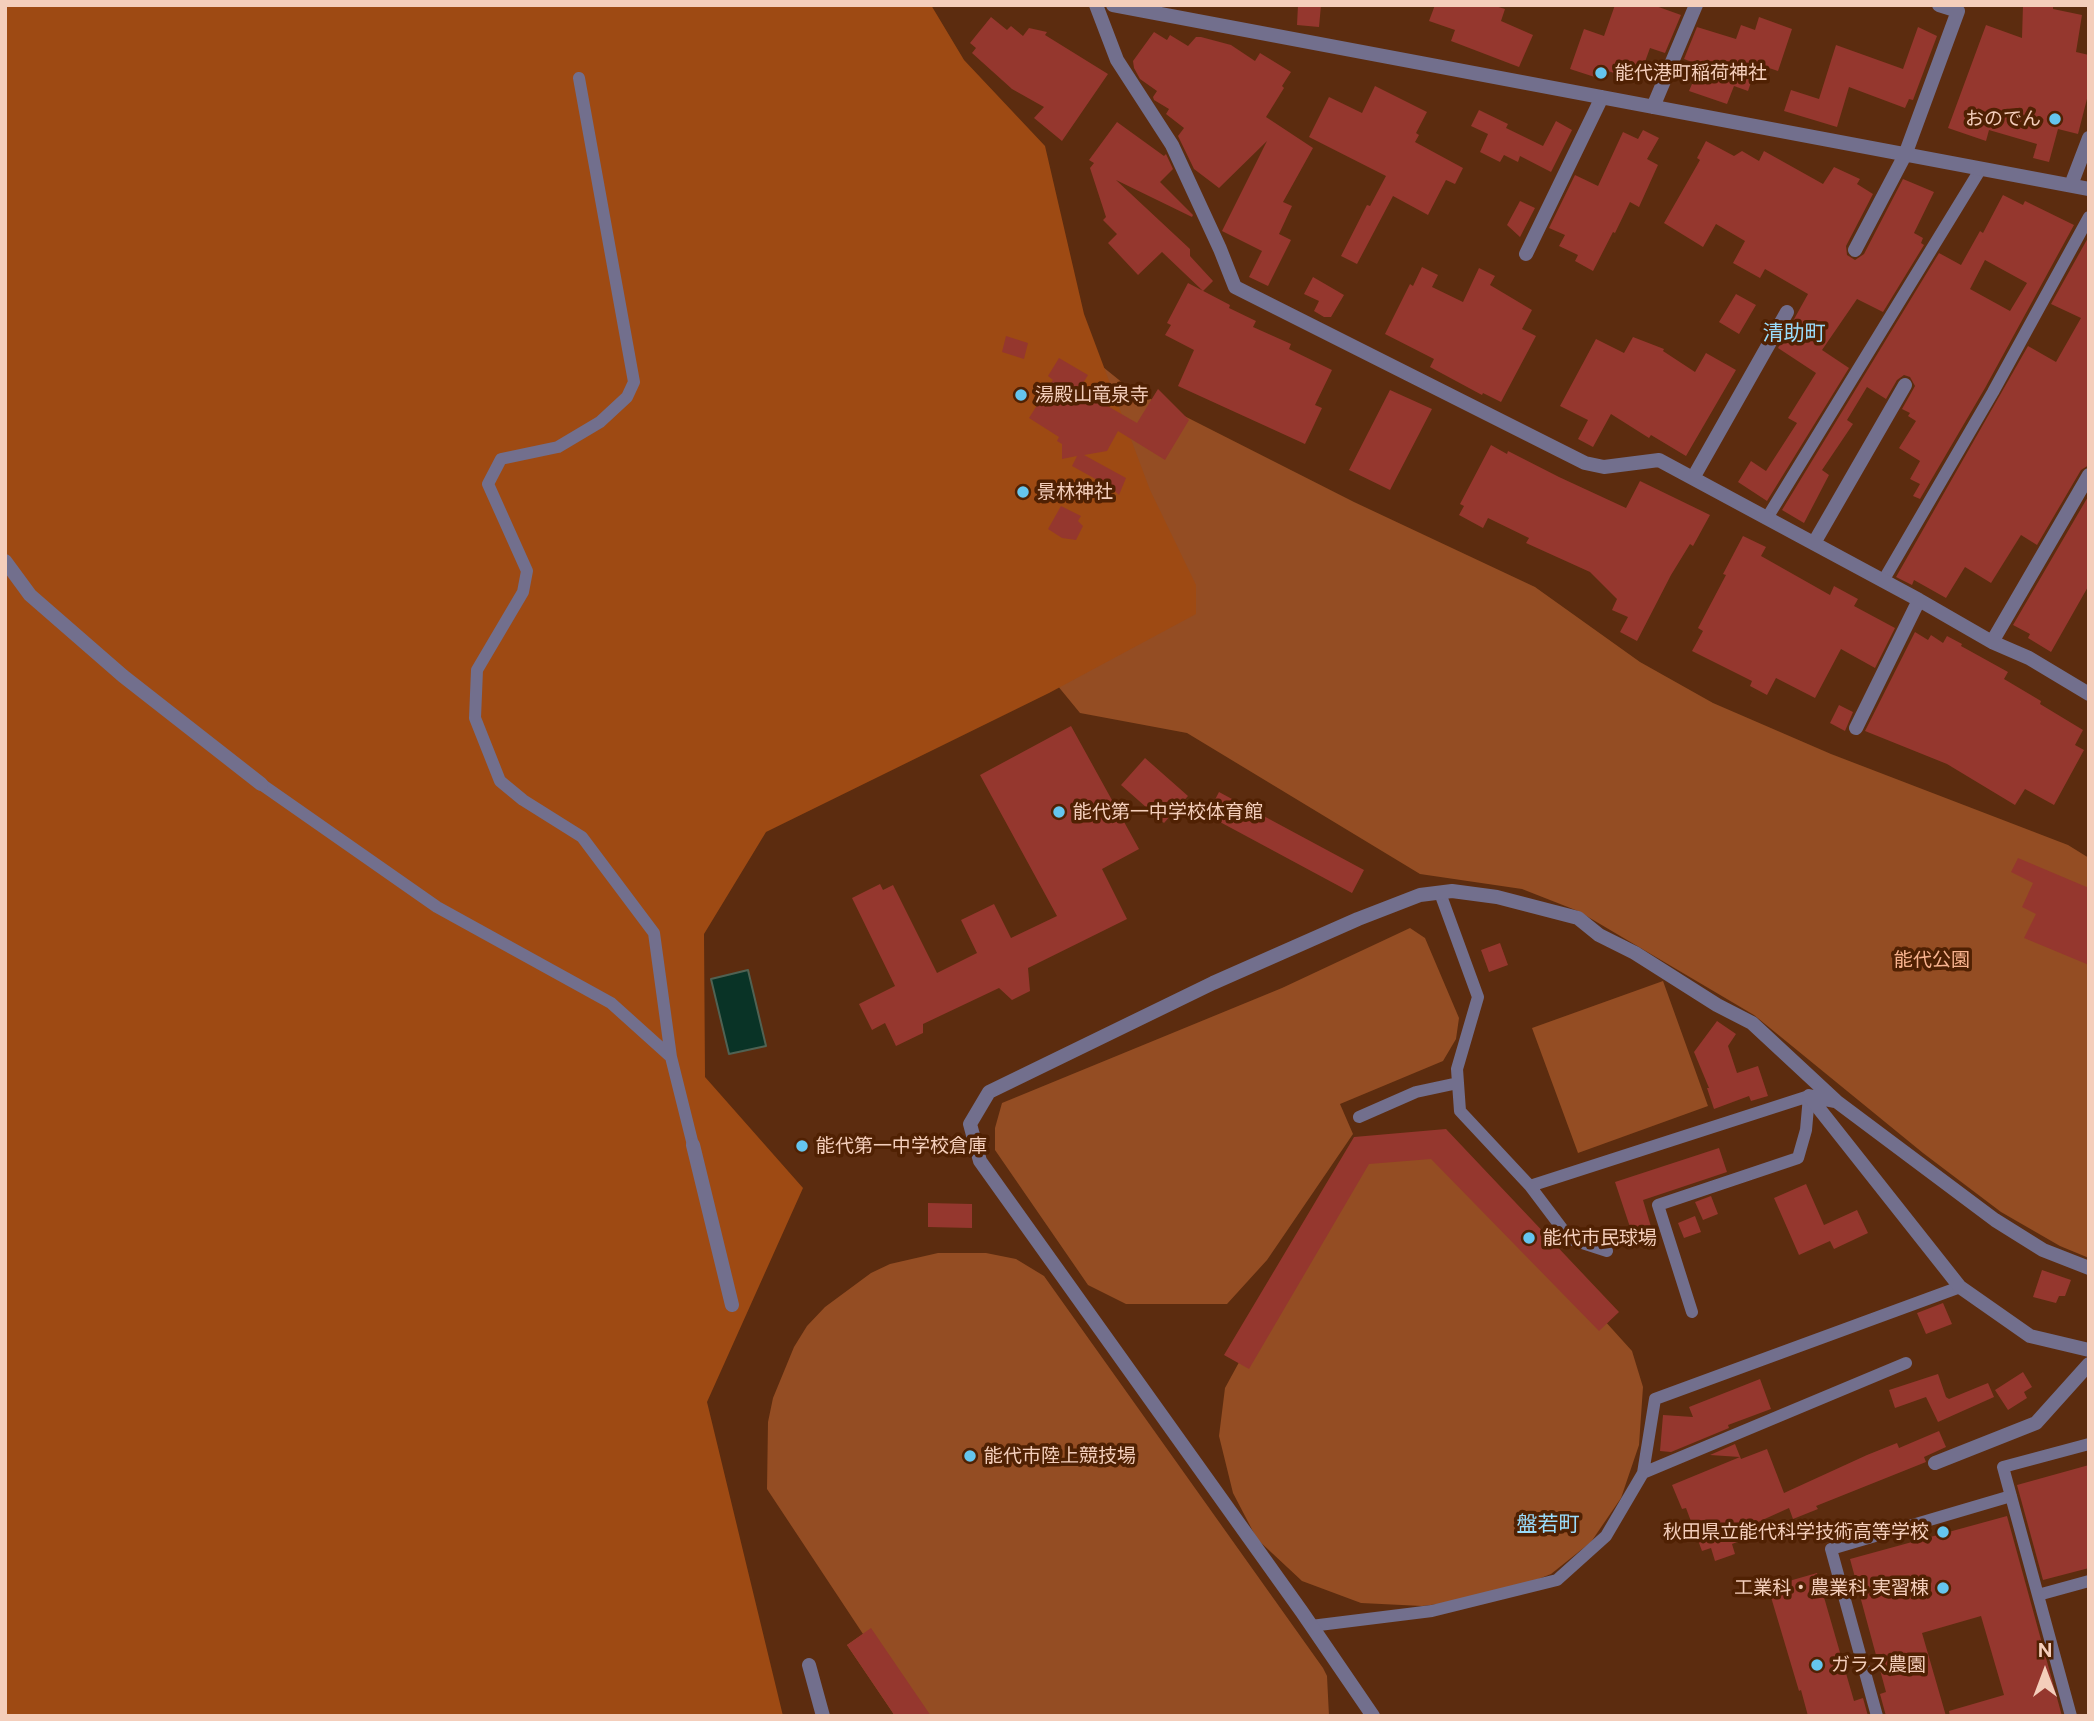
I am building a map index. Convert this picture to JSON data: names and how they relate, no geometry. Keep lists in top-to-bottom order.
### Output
{
  "districts": ["清助町", "盤若町"],
  "parks": ["能代公園"],
  "places": [
    "能代港町稲荷神社",
    "おのでん",
    "湯殿山竜泉寺",
    "景林神社",
    "能代第一中学校体育館",
    "能代第一中学校倉庫",
    "能代市民球場",
    "能代市陸上競技場",
    "秋田県立能代科学技術高等学校",
    "工業科・農業科 実習棟",
    "ガラス農園"
  ],
  "north": "top"
}
